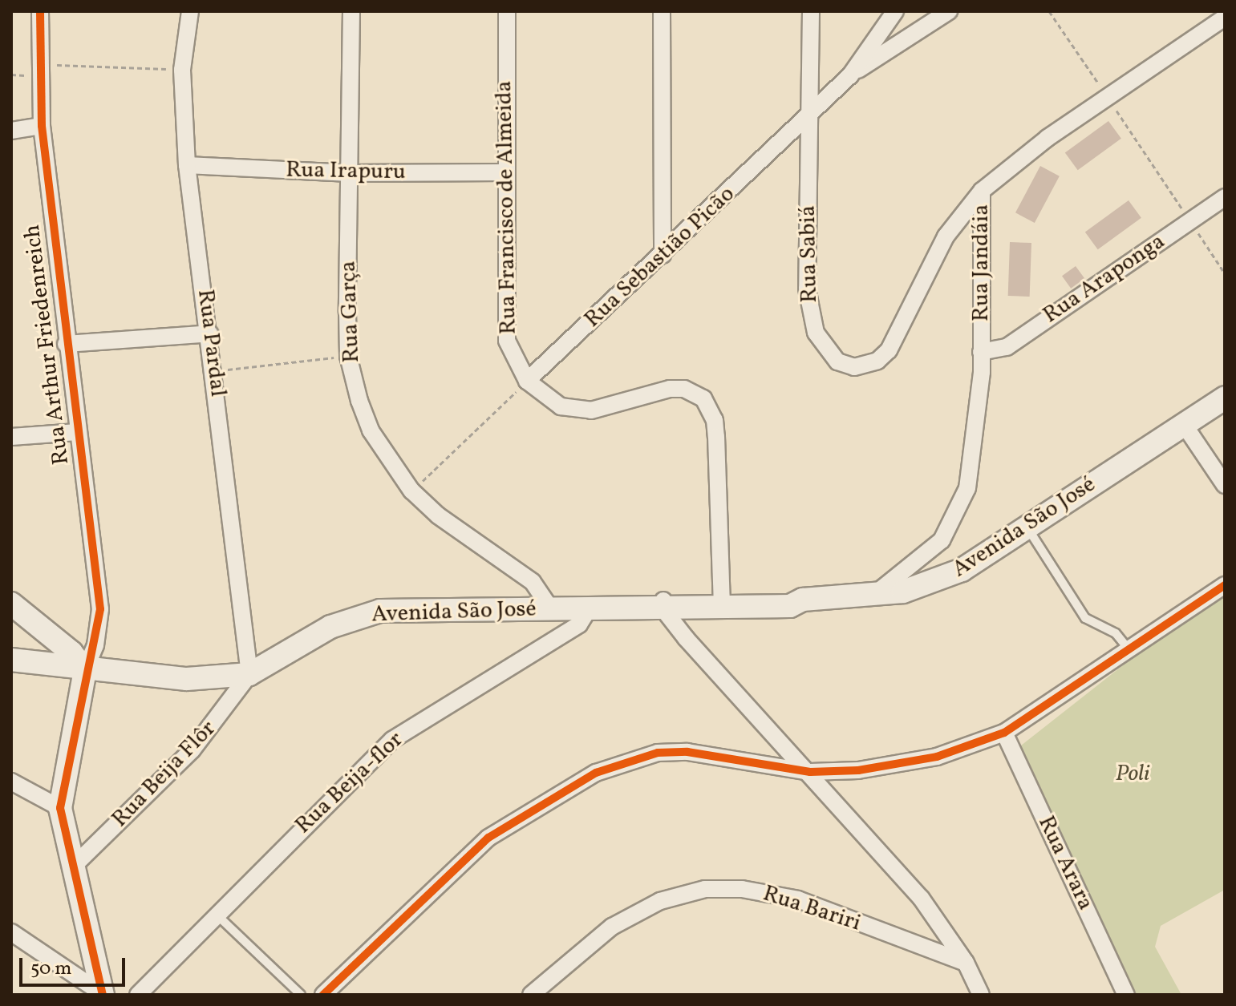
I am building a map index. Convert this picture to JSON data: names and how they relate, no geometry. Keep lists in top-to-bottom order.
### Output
{
  "streets": {
    "main road": ["Avenida São José"],
    "street": [
      "Rua Irapuru",
      "Rua Francisco de Almeida",
      "Rua Sabiá",
      "Rua Sebastião Picão",
      "Rua Jandáia",
      "Rua Araponga",
      "Rua Garça",
      "Rua Pardal",
      "Rua Arthur Friedenreich",
      "Rua Beija Flôr",
      "Rua Beija-flor",
      "Rua Arara",
      "Rua Bariri"
    ]
  },
  "crossings": [
    ["Rua Irapuru", "Rua Francisco de Almeida"],
    ["Rua Irapuru", "Rua Garça"],
    ["Rua Irapuru", "Rua Pardal"],
    ["Rua Francisco de Almeida", "Rua Sebastião Picão"],
    ["Rua Francisco de Almeida", "Avenida São José"],
    ["Rua Sabiá", "Rua Sebastião Picão"],
    ["Rua Sabiá", "Rua Jandáia"],
    ["Rua Jandáia", "Rua Araponga"],
    ["Rua Jandáia", "Avenida São José"],
    ["Rua Garça", "Avenida São José"],
    ["Rua Pardal", "Avenida São José"],
    ["Rua Pardal", "Rua Beija Flôr"],
    ["Rua Arthur Friedenreich", "Avenida São José"],
    ["Avenida São José", "Rua Beija Flôr"],
    ["Avenida São José", "Rua Beija-flor"]
  ],
  "parks": ["Poli"],
  "scale_bar": "50 m"
}
